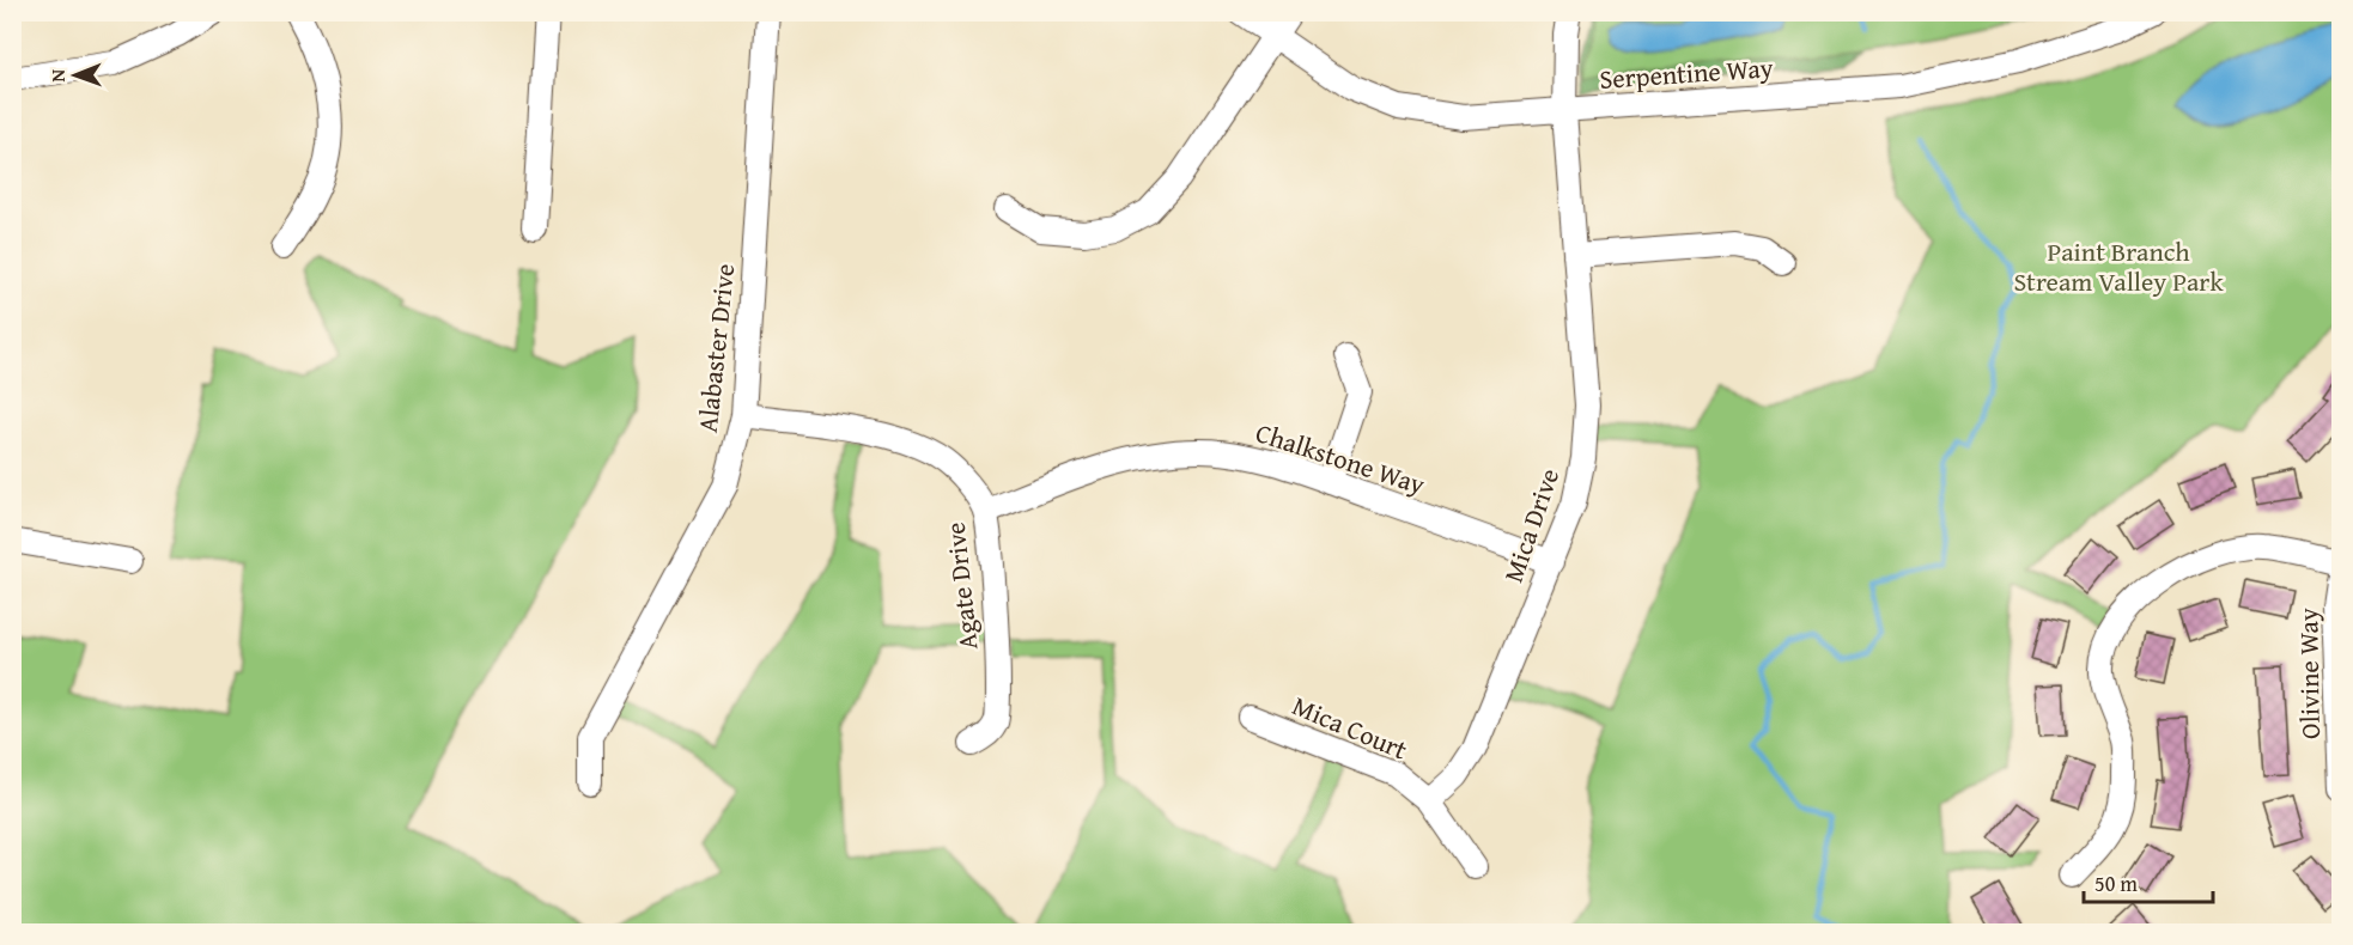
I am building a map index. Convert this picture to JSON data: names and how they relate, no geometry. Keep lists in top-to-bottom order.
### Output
{
  "streets": {
    "street": [
      "Serpentine Way",
      "Alabaster Drive",
      "Chalkstone Way",
      "Mica Drive",
      "Agate Drive",
      "Olivine Way",
      "Mica Court"
    ]
  },
  "crossings": [
    ["Serpentine Way", "Mica Drive"],
    ["Alabaster Drive", "Agate Drive"],
    ["Chalkstone Way", "Mica Drive"],
    ["Chalkstone Way", "Agate Drive"],
    ["Mica Drive", "Mica Court"]
  ],
  "parks": ["Paint Branch Stream Valley Park"],
  "scale_bar": "50 m",
  "north": "left"
}
